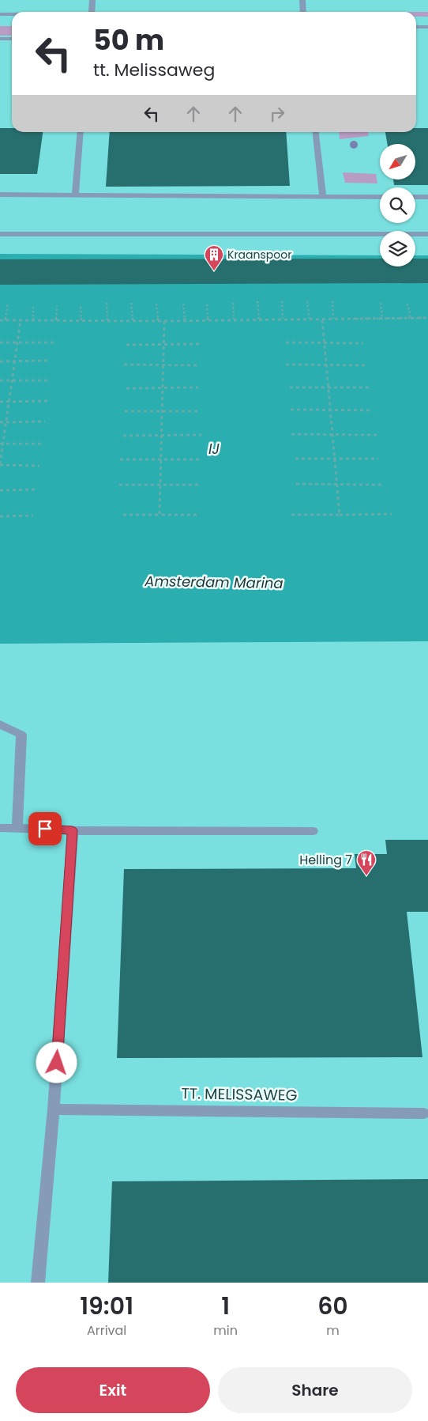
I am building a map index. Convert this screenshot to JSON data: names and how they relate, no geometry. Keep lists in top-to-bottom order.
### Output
{
  "streets": {
    "street": ["TT. MELISSAWEG"]
  },
  "water": ["IJ", "Amsterdam Marina"],
  "places": {
    "building": ["Kraanspoor"],
    "restaurant": ["Helling 7"]
  },
  "north": "bottom left",
  "page": {
    "turn": ["50 m", "tt. Melissaweg"],
    "eta": [
      "19:01",
      "Arrival",
      "1",
      "min",
      "60",
      "m"
    ],
    "buttons": ["Exit", "Share"]
  }
}
